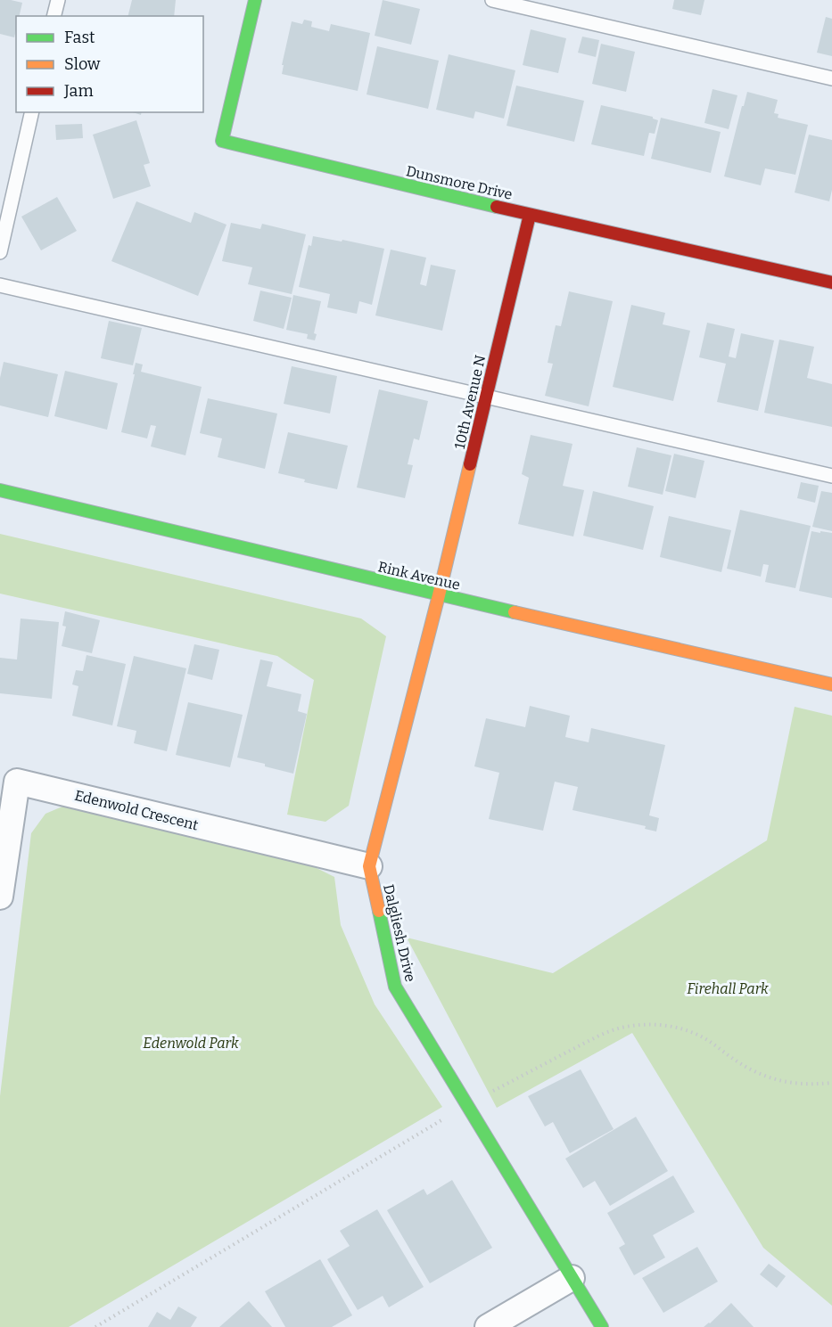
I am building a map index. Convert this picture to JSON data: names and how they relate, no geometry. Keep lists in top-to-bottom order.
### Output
{
  "streets": {
    "street": [
      "Dunsmore Drive",
      "10th Avenue N",
      "Rink Avenue",
      "Edenwold Crescent",
      "Dalgliesh Drive"
    ]
  },
  "crossings": [
    ["Dunsmore Drive", "10th Avenue N"],
    ["10th Avenue N", "Rink Avenue"],
    ["10th Avenue N", "Dalgliesh Drive"],
    ["Rink Avenue", "Dalgliesh Drive"],
    ["Edenwold Crescent", "Dalgliesh Drive"]
  ],
  "parks": ["Firehall Park", "Edenwold Park"],
  "legend": ["Fast", "Slow", "Jam"]
}
